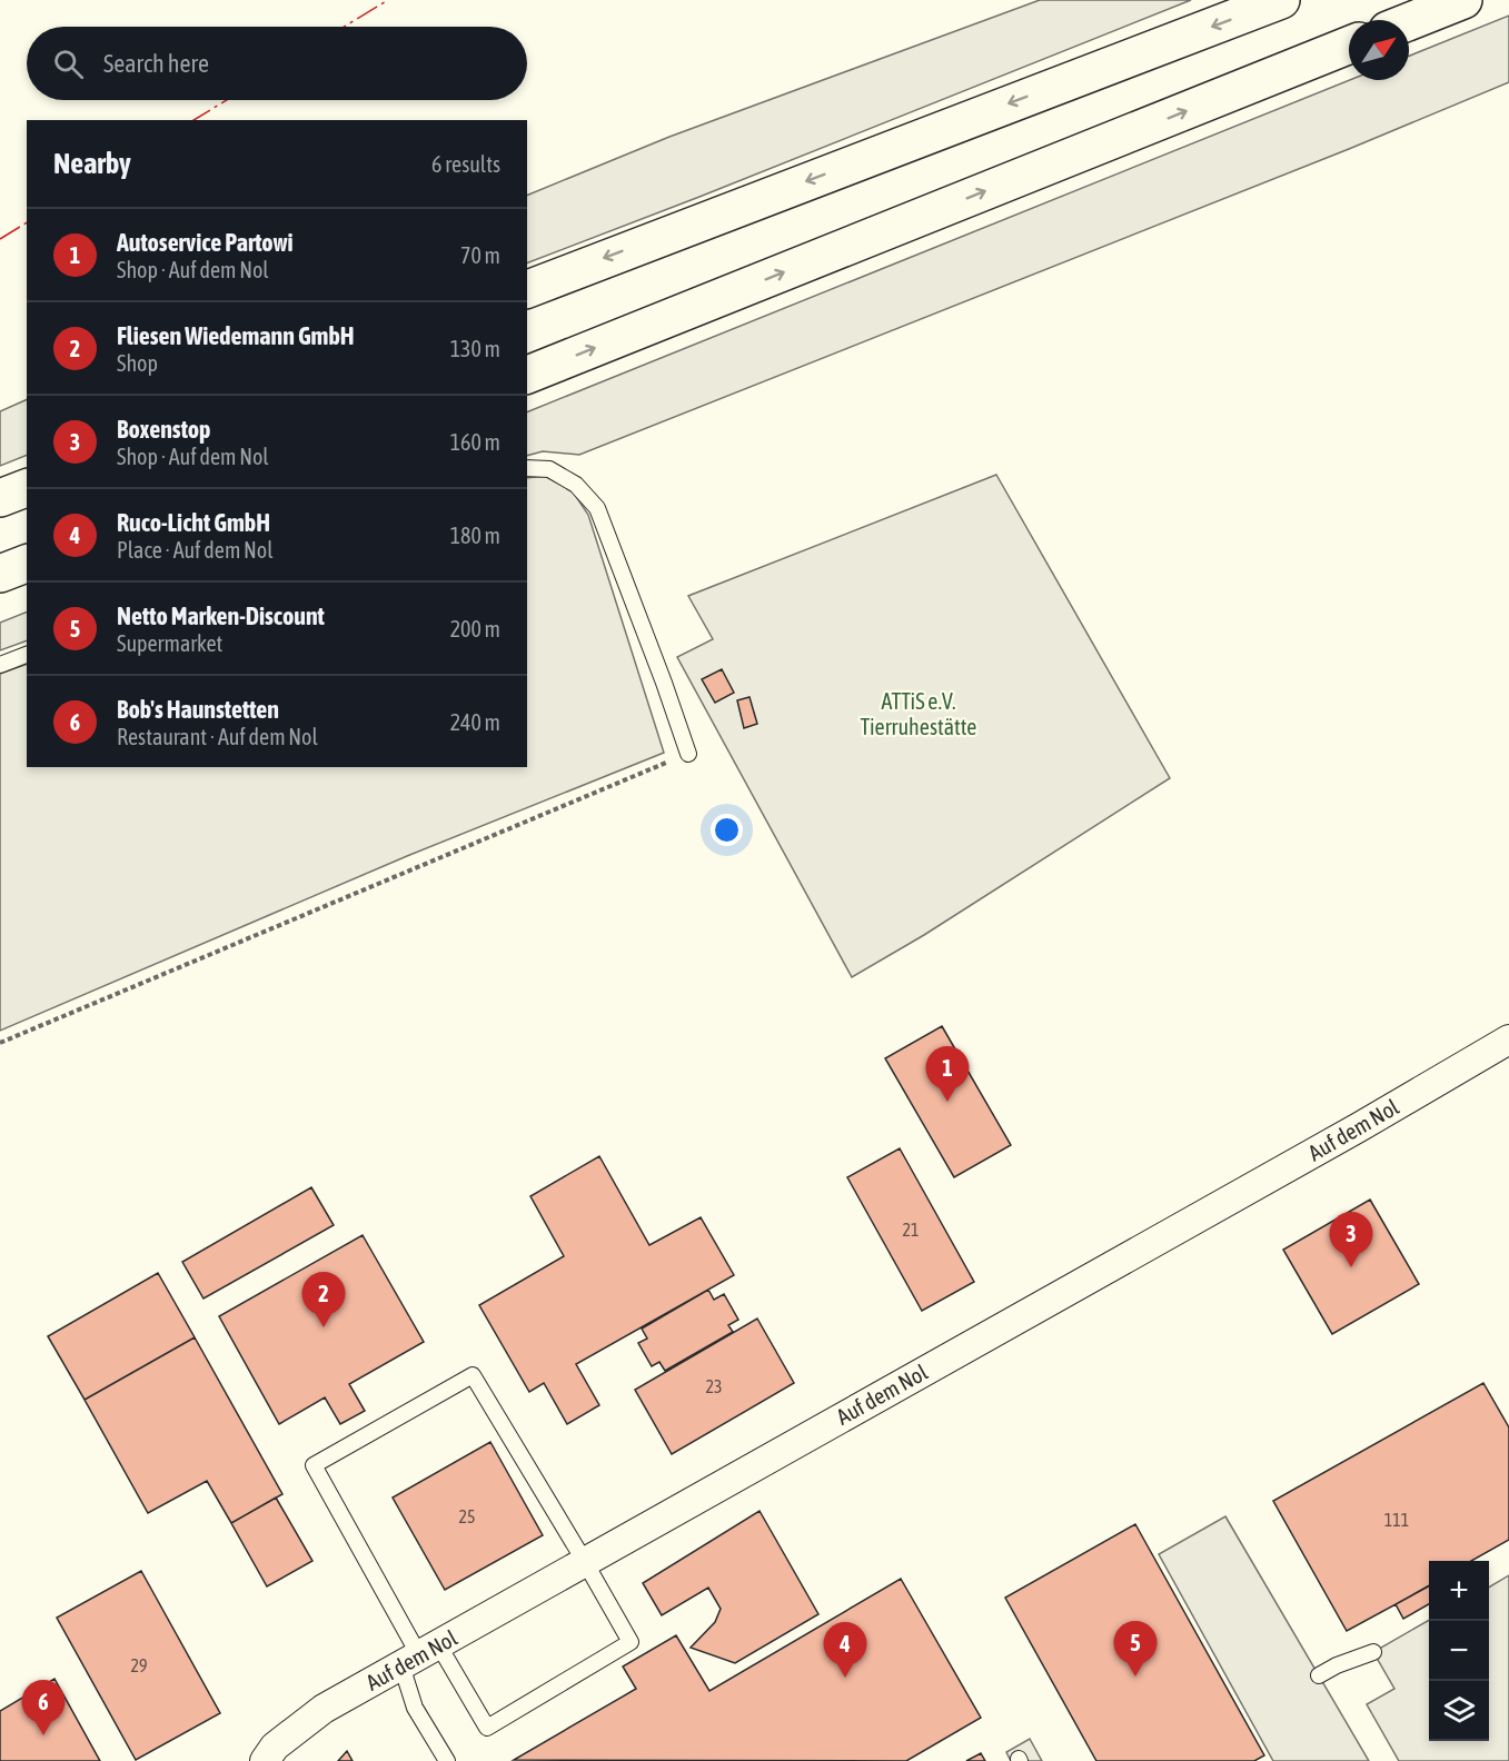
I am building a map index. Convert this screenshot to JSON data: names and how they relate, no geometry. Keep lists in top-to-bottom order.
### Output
{
  "streets": {
    "street": ["Auf dem Nol"]
  },
  "parks": ["ATTiS e.V. Tierruhestätte"],
  "house_numbers": [
    "21",
    "23",
    "25",
    "111",
    "29"
  ],
  "north": "top right",
  "page": {
    "search": "Search here",
    "heading": ["Nearby", "6 results"],
    "list": [
      {
        "mark": "1",
        "name": "Autoservice Partowi",
        "note": "Shop · Auf dem Nol",
        "value": "70 m"
      },
      {
        "mark": "2",
        "name": "Fliesen Wiedemann GmbH",
        "note": "Shop",
        "value": "130 m"
      },
      {
        "mark": "3",
        "name": "Boxenstop",
        "note": "Shop · Auf dem Nol",
        "value": "160 m"
      },
      {
        "mark": "4",
        "name": "Ruco-Licht GmbH",
        "note": "Place · Auf dem Nol",
        "value": "180 m"
      },
      {
        "mark": "5",
        "name": "Netto Marken-Discount",
        "note": "Supermarket",
        "value": "200 m"
      },
      {
        "mark": "6",
        "name": "Bob's Haunstetten",
        "note": "Restaurant · Auf dem Nol",
        "value": "240 m"
      }
    ],
    "pins": [
      "1",
      "3",
      "2",
      "5",
      "4",
      "6"
    ],
    "map_buttons": ["+", "−"]
  }
}
